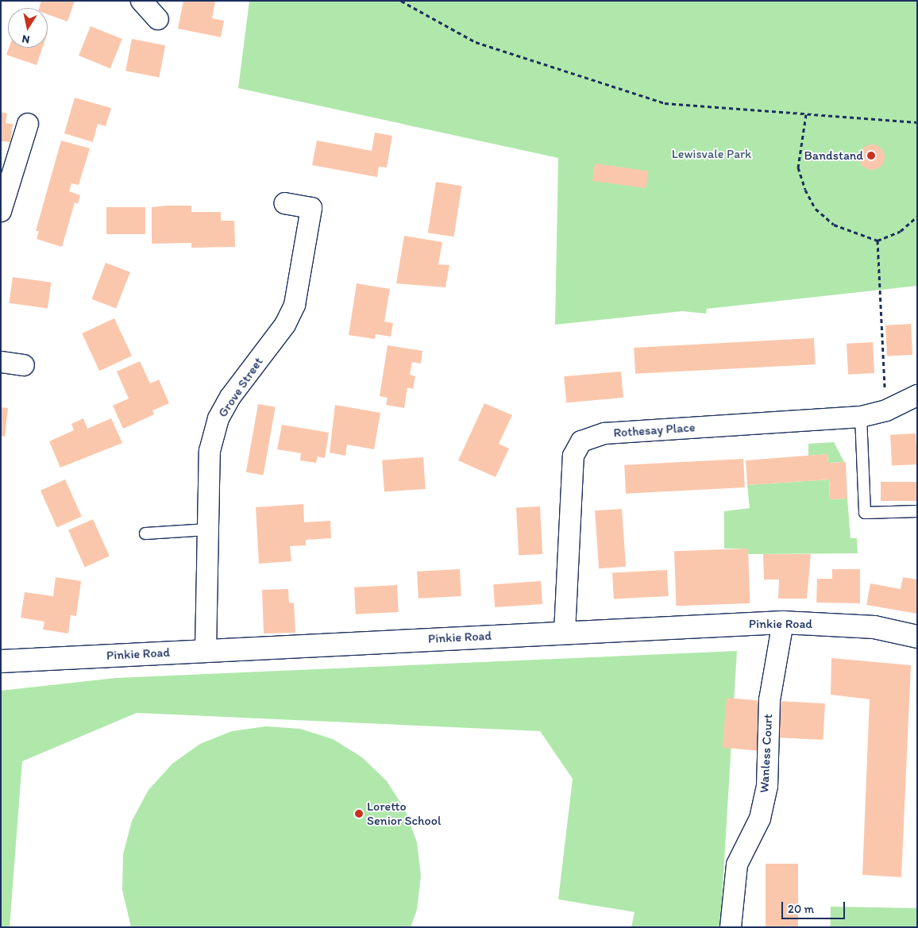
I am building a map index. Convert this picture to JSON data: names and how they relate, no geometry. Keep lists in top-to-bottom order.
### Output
{
  "streets": {
    "main road": ["Pinkie Road"],
    "street": ["Grove Street", "Rothesay Place", "Wanless Court"]
  },
  "crossings": [
    ["Grove Street", "Pinkie Road"],
    ["Rothesay Place", "Pinkie Road"],
    ["Pinkie Road", "Wanless Court"]
  ],
  "parks": ["Lewisvale Park"],
  "places": ["Bandstand", "Loretto Senior School"],
  "scale_bar": "20 m",
  "north": "bottom"
}
